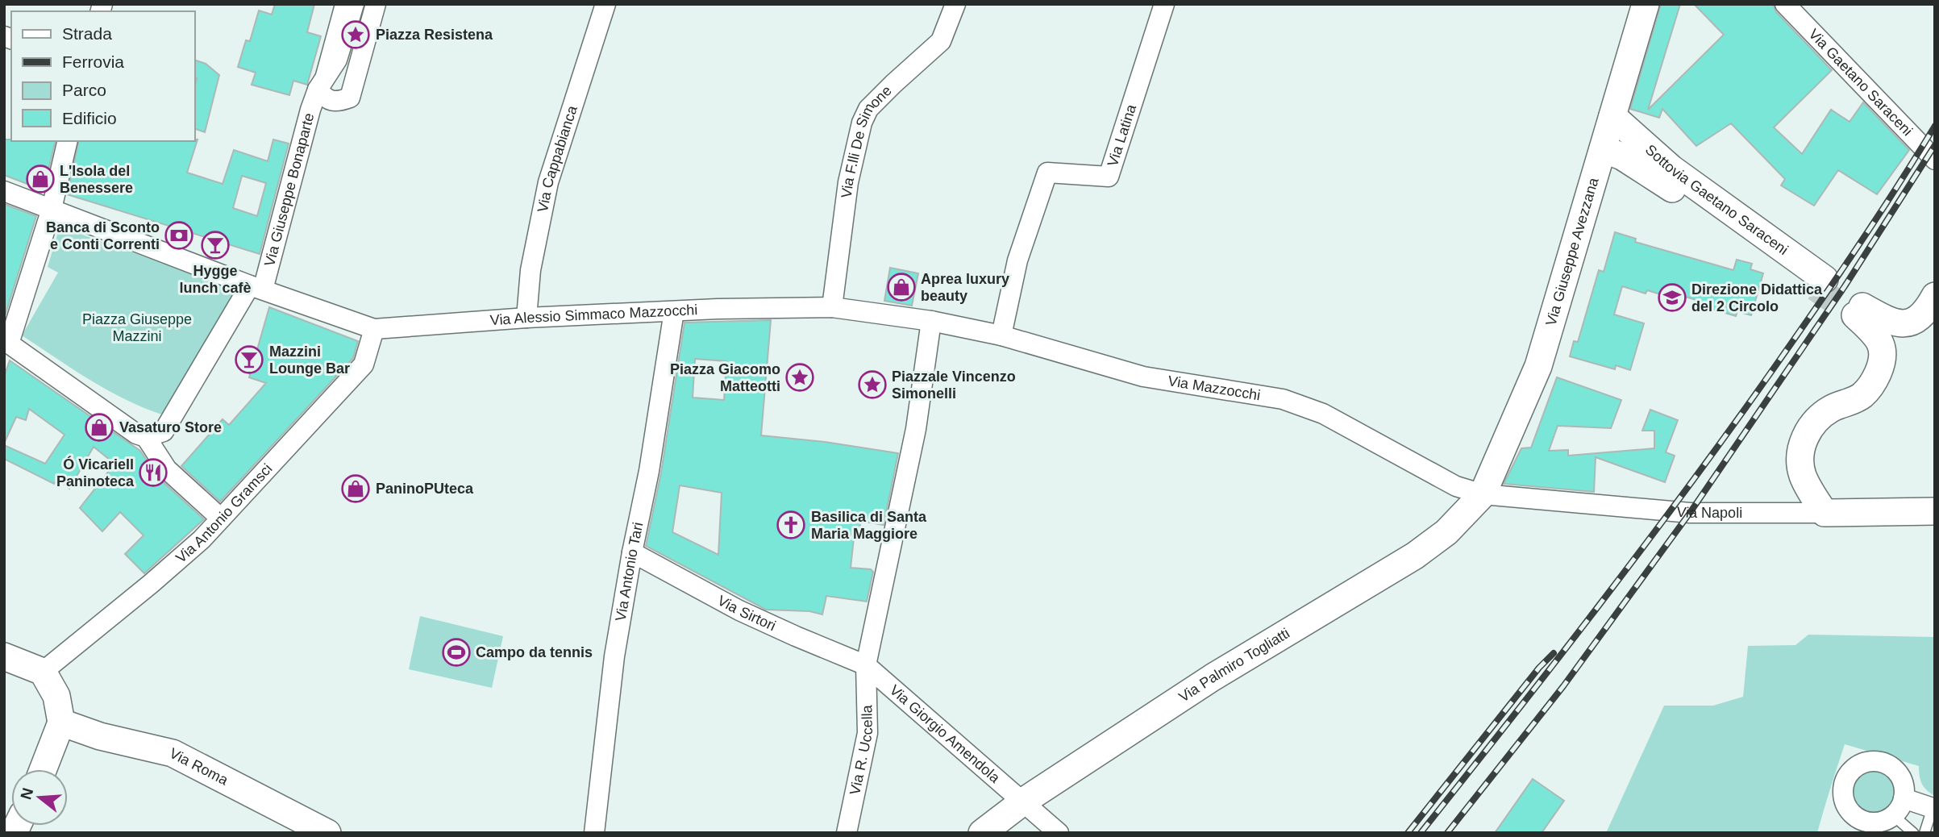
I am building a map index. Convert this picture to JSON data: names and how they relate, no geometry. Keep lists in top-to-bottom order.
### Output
{
  "streets": {
    "street": [
      "Via Gaetano Saraceni",
      "Via Latina",
      "Via F.lli De Simone",
      "Via Cappabianca",
      "Via Giuseppe Bonaparte",
      "Sottovia Gaetano Saraceni",
      "Via Giuseppe Avezzana",
      "Via Alessio Simmaco Mazzocchi",
      "Via Mazzocchi",
      "Via Napoli",
      "Via Antonio Gramsci",
      "Via Antonio Tari",
      "Via Sirtori",
      "Via Palmiro Togliatti",
      "Via Giorgio Amendola",
      "Via R. Uccella",
      "Via Roma"
    ]
  },
  "crossings": [
    ["Via Latina", "Via Mazzocchi"],
    ["Via F.lli De Simone", "Via Alessio Simmaco Mazzocchi"],
    ["Via Cappabianca", "Via Alessio Simmaco Mazzocchi"],
    ["Via Giuseppe Bonaparte", "Via Alessio Simmaco Mazzocchi"],
    ["Sottovia Gaetano Saraceni", "Via Giuseppe Avezzana"],
    ["Via Giuseppe Avezzana", "Via Mazzocchi"],
    ["Via Giuseppe Avezzana", "Via Napoli"],
    ["Via Giuseppe Avezzana", "Via Palmiro Togliatti"],
    ["Via Alessio Simmaco Mazzocchi", "Via Mazzocchi"],
    ["Via Alessio Simmaco Mazzocchi", "Via Antonio Gramsci"],
    ["Via Alessio Simmaco Mazzocchi", "Via Antonio Tari"],
    ["Via Alessio Simmaco Mazzocchi", "Via R. Uccella"],
    ["Via Mazzocchi", "Via Napoli"],
    ["Via Mazzocchi", "Via Palmiro Togliatti"],
    ["Via Mazzocchi", "Via R. Uccella"],
    ["Via Napoli", "Via Palmiro Togliatti"],
    ["Via Antonio Tari", "Via Sirtori"],
    ["Via Sirtori", "Via Giorgio Amendola"],
    ["Via Sirtori", "Via R. Uccella"],
    ["Via Palmiro Togliatti", "Via Giorgio Amendola"],
    ["Via Giorgio Amendola", "Via R. Uccella"]
  ],
  "parks": ["Piazza Giuseppe Mazzini"],
  "places": {
    "place": ["Piazza Resistena", "Piazza Giacomo Matteotti", "Piazzale Vincenzo Simonelli"],
    "shop": [
      "L'Isola del Benessere",
      "Aprea luxury beauty",
      "Vasaturo Store",
      "PaninoPUteca"
    ],
    "bank": ["Banca di Sconto e Conti Correnti"],
    "bar": ["Hygge lunch cafè", "Mazzini Lounge Bar"],
    "school or university": ["Direzione Didattica del 2 Circolo"],
    "restaurant": ["Ó Vicariell Paninoteca"],
    "church": ["Basilica di Santa Maria Maggiore"],
    "sports": ["Campo da tennis"]
  },
  "legend": [
    "Strada",
    "Ferrovia",
    "Parco",
    "Edificio"
  ],
  "north": "left"
}
